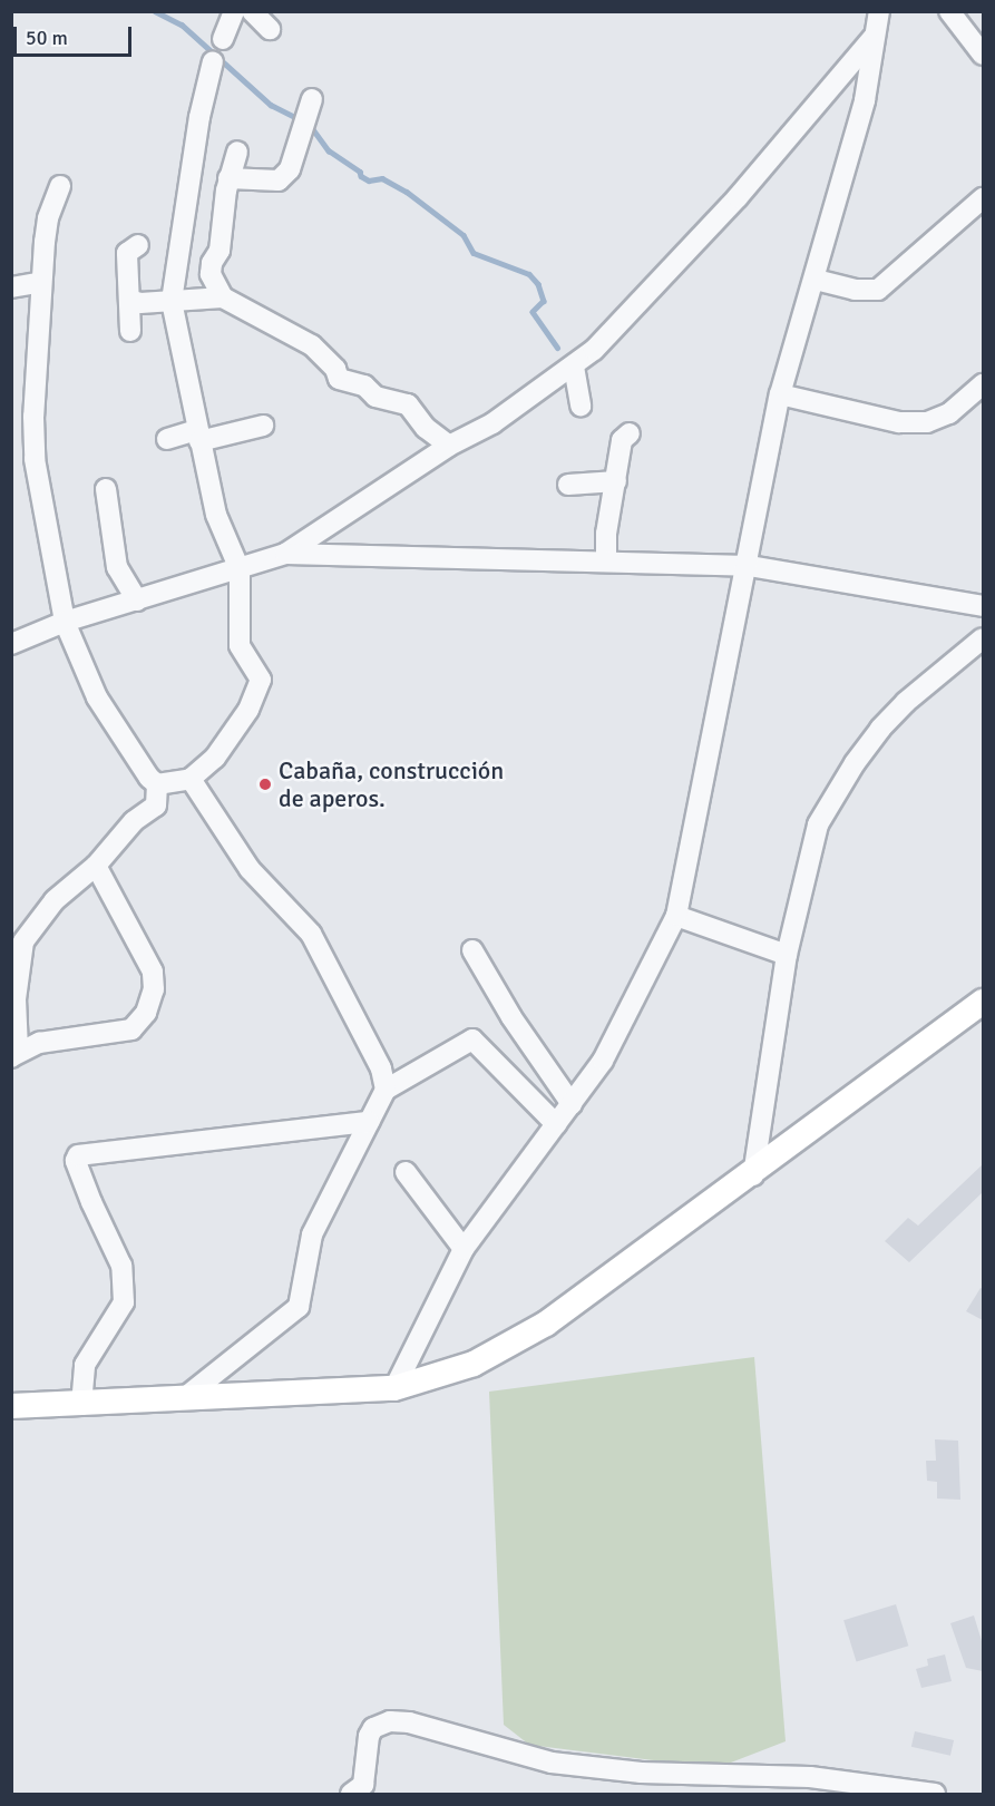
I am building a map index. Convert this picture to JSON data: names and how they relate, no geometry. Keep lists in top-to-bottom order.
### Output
{
  "places": ["Cabaña, construcción de aperos."],
  "scale_bar": "50 m"
}
